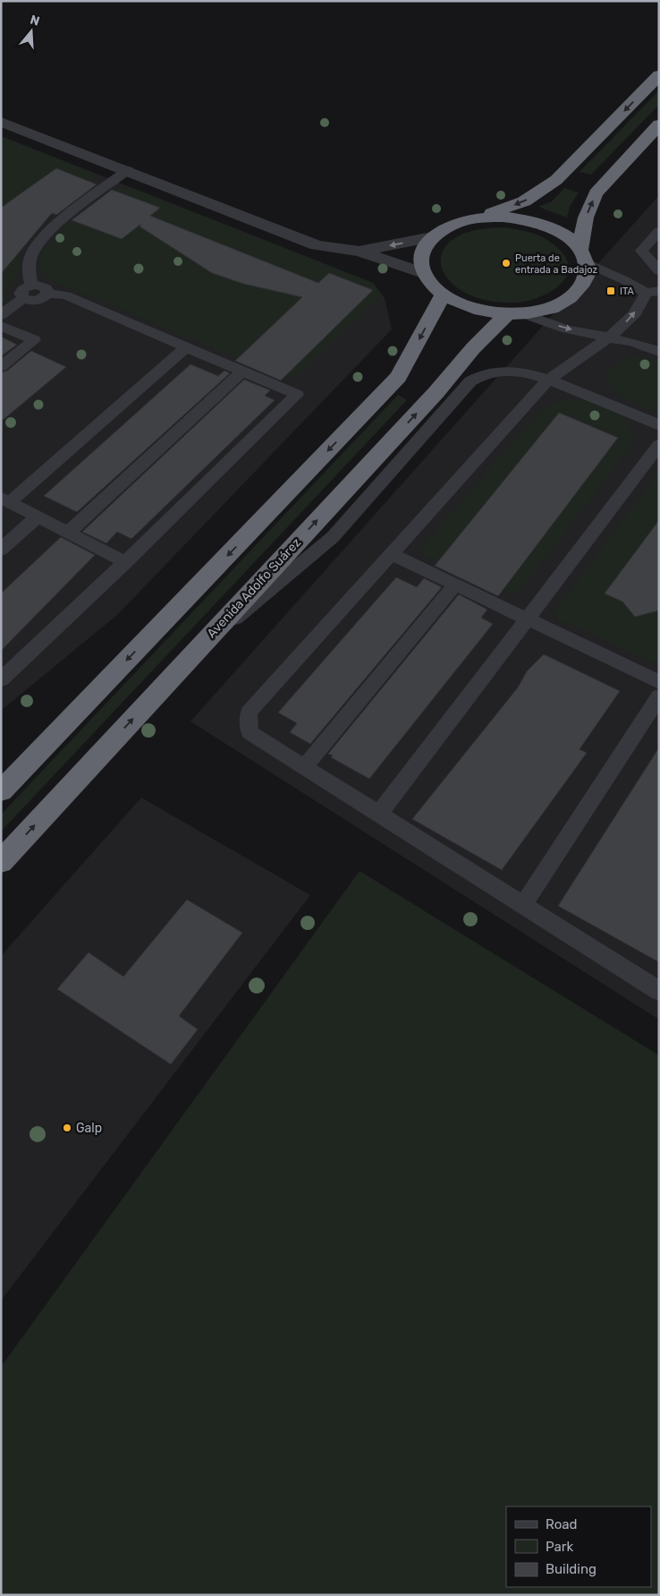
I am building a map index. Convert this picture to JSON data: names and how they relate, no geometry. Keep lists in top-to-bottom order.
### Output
{
  "streets": {
    "highway": ["Avenida Adolfo Suárez"]
  },
  "places": {
    "other": ["Puerta de entrada a Badajoz", "Galp"],
    "transit": ["ITA"]
  },
  "legend": ["Road", "Park", "Building"],
  "north": "top"
}
